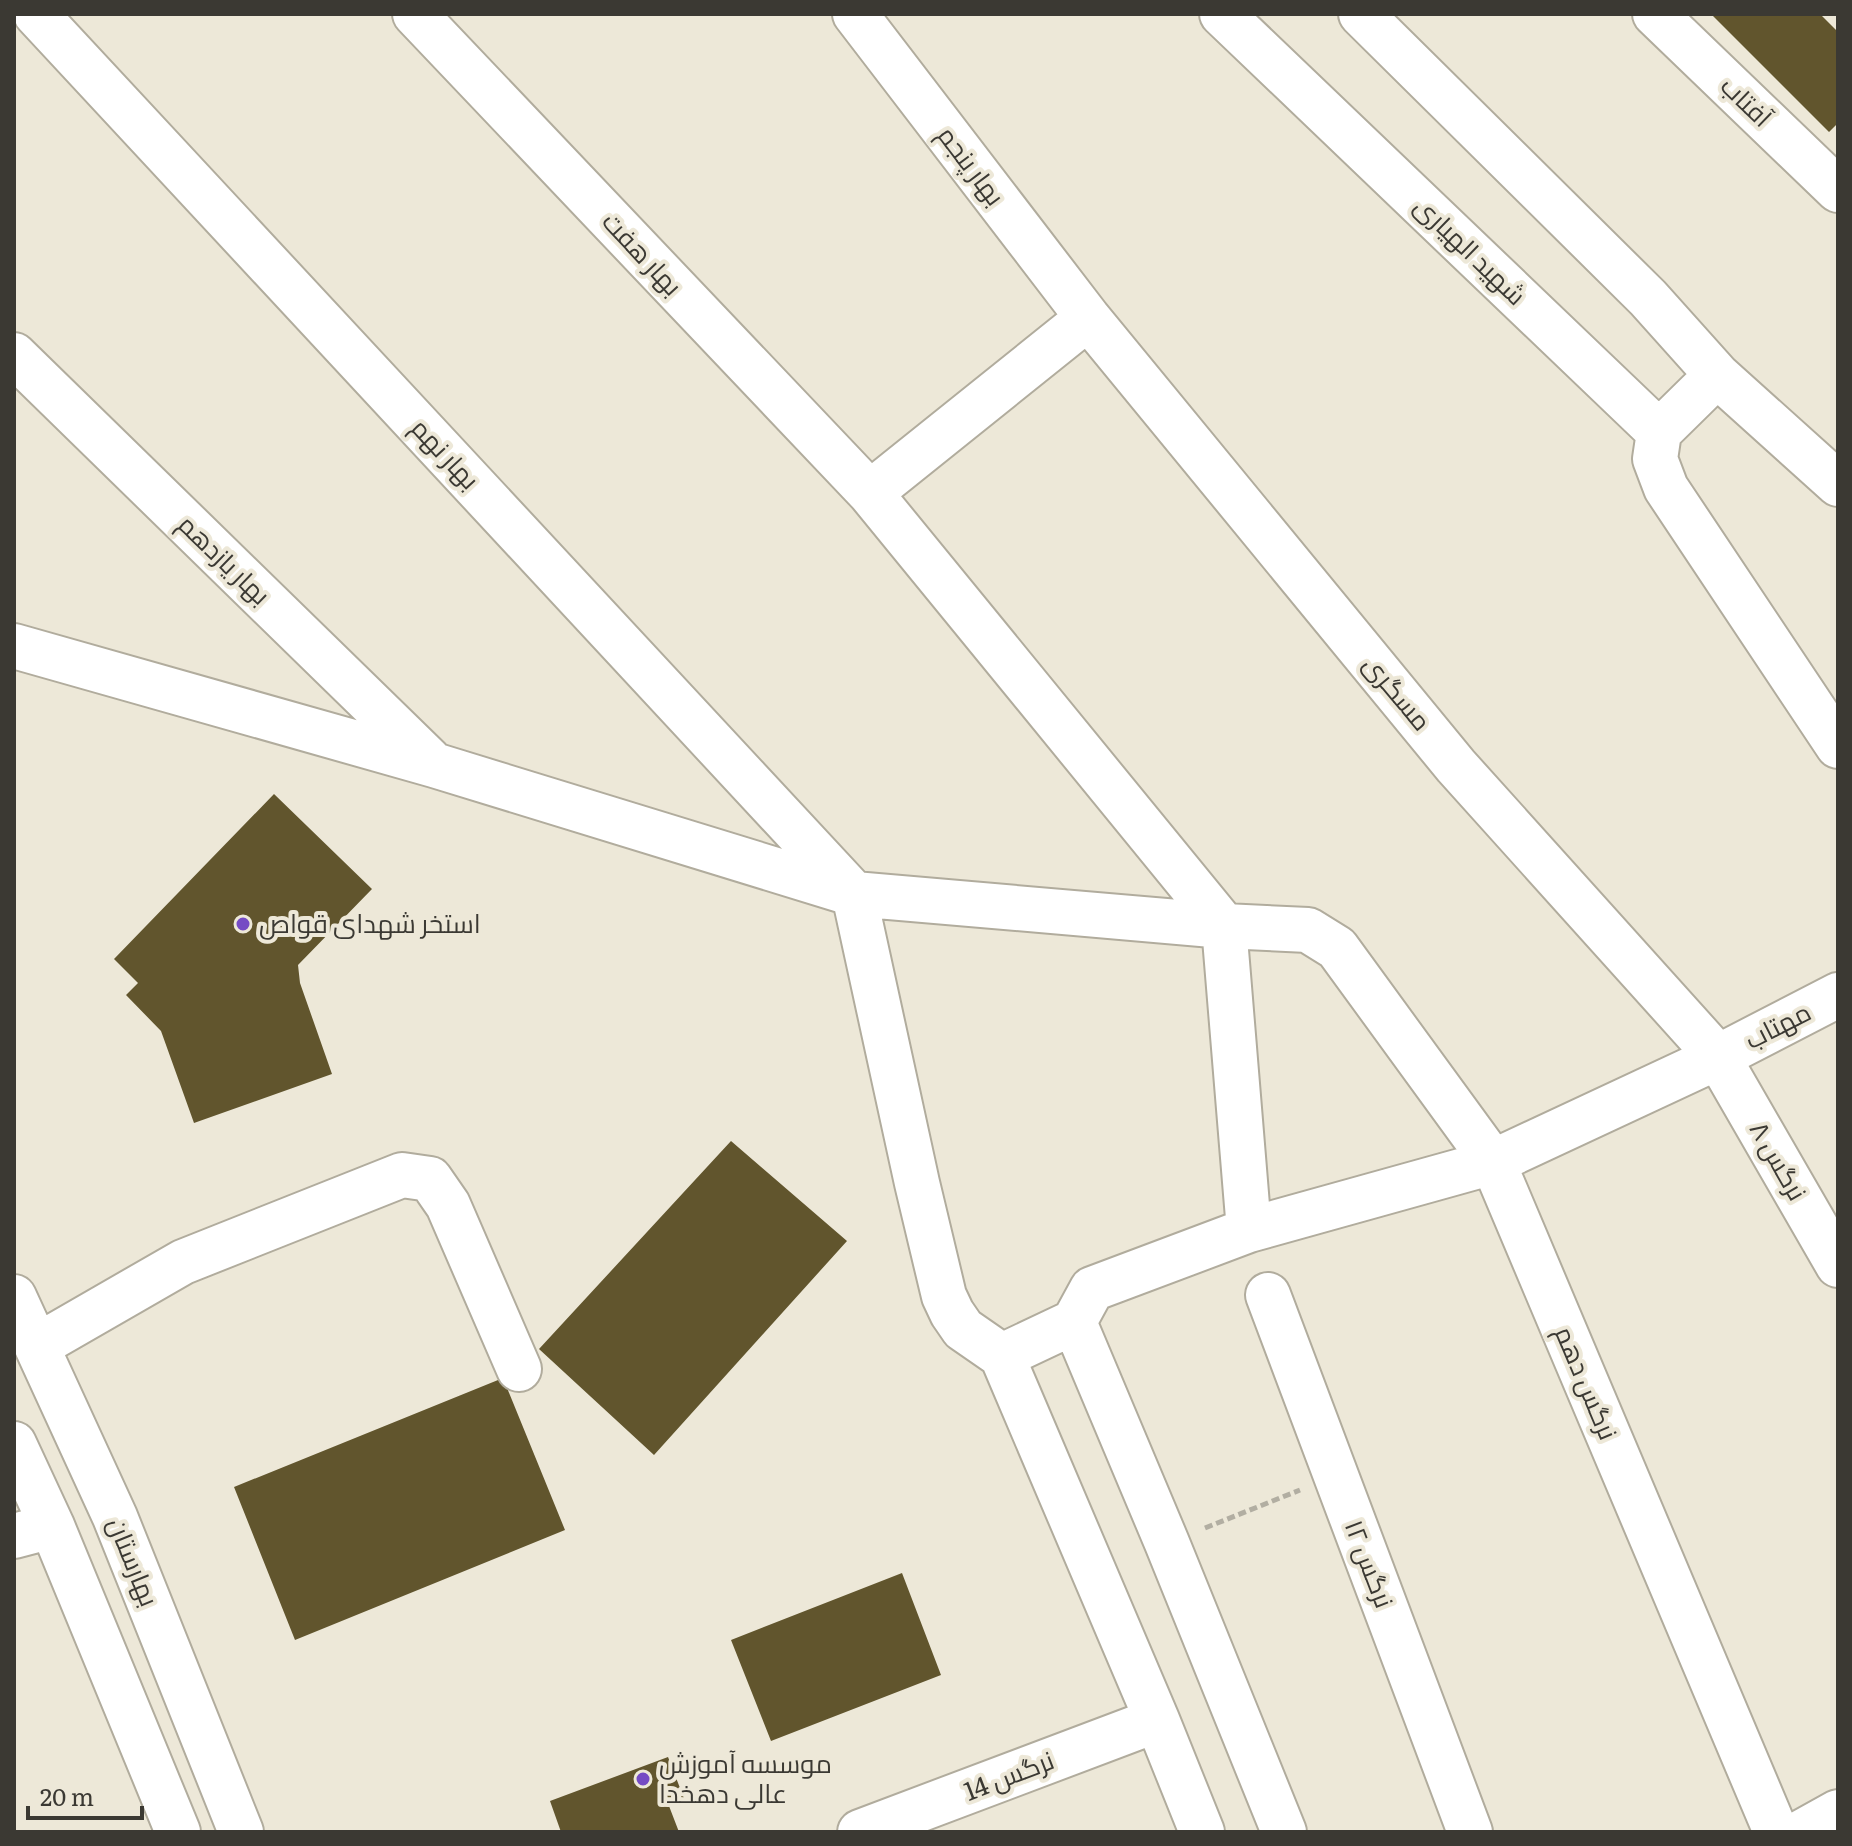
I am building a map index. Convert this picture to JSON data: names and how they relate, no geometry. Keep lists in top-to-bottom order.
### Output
{
  "streets": {
    "street": [
      "آفتاب",
      "بهار پنجم",
      "شهید الهیاری",
      "بهار هفت",
      "بهار نهم",
      "بهار یازدهم",
      "مسگری",
      "مهتاب",
      "نرگس ۸",
      "نرگس دهم",
      "بهارستان",
      "نرگس ۱۲",
      "نرگس 14"
    ]
  },
  "crossings": [
    ["بهار پنجم", "مسگری"],
    ["بهار هفت", "نرگس دهم"],
    ["بهار نهم", "نرگس دهم"],
    ["بهار یازدهم", "نرگس دهم"],
    ["مسگری", "مهتاب"],
    ["مسگری", "نرگس ۸"],
    ["مهتاب", "نرگس ۸"]
  ],
  "places": ["استخر شهدای قواص", "موسسه آموزش عالی دهخدا"],
  "scale_bar": "20 m"
}
